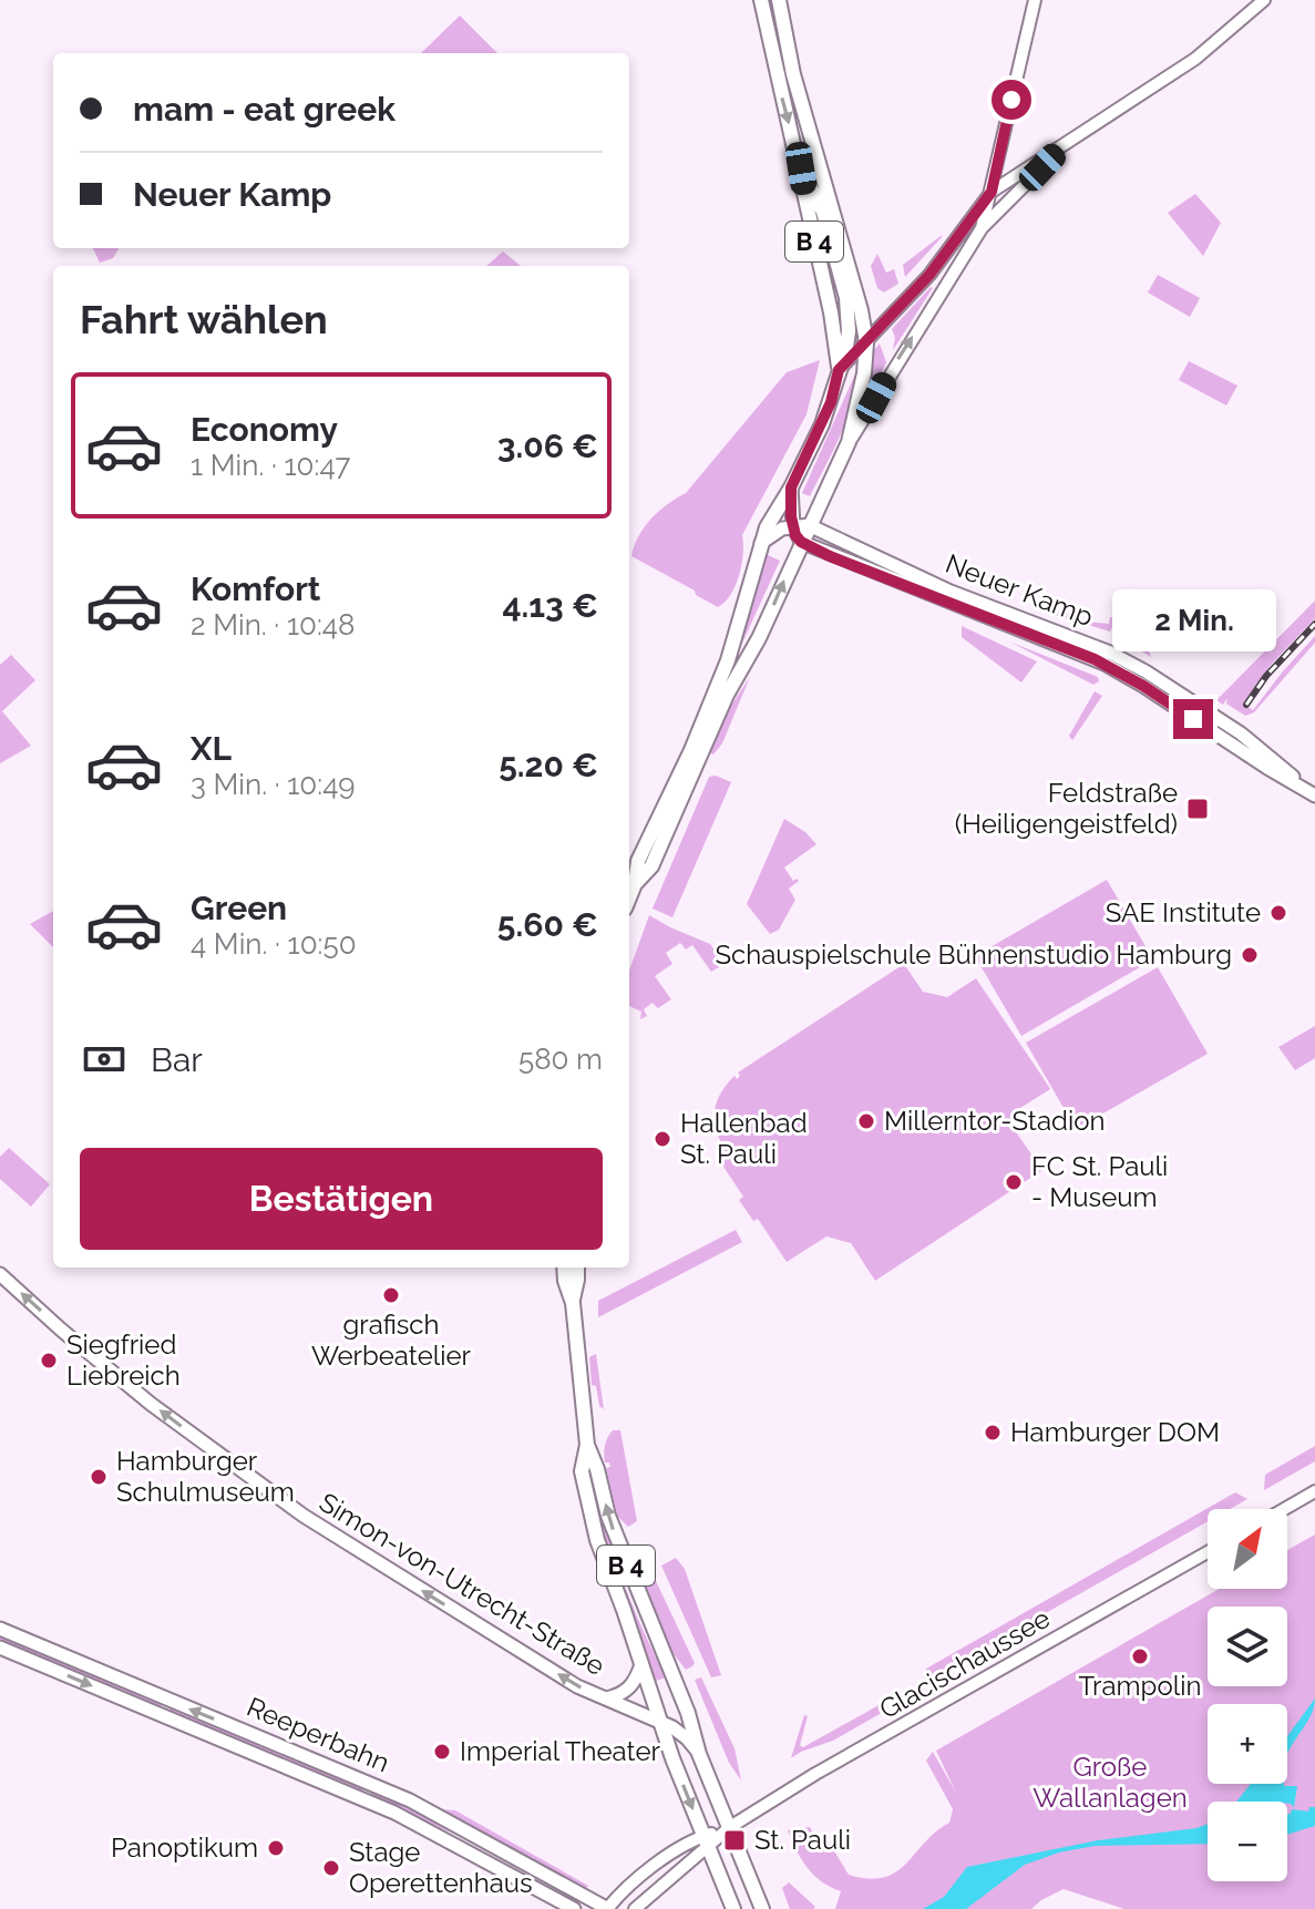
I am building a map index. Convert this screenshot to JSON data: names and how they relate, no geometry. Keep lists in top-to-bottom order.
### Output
{
  "streets": {
    "main road": [
      "B 4",
      "Neuer Kamp",
      "Simon-von-Utrecht-Straße",
      "Reeperbahn"
    ],
    "street": ["Glacischaussee"]
  },
  "crossings": [
    ["B 4", "Neuer Kamp"],
    ["B 4", "Simon-von-Utrecht-Straße"],
    ["B 4", "Glacischaussee"]
  ],
  "one_way": ["Simon-von-Utrecht-Straße"],
  "parks": ["Große Wallanlagen"],
  "places": {
    "transit": ["Feldstraße (Heiligengeistfeld)", "St. Pauli"],
    "other": [
      "SAE Institute",
      "Schauspielschule Bühnenstudio Hamburg",
      "Millerntor-Stadion",
      "Hallenbad St. Pauli",
      "FC St. Pauli - Museum",
      "grafisch Werbeatelier",
      "Siegfried Liebreich",
      "Hamburger DOM",
      "Hamburger Schulmuseum",
      "Trampolin",
      "Imperial Theater",
      "Panoptikum",
      "Stage Operettenhaus"
    ]
  },
  "north": "top right",
  "page": {
    "banner": ["mam - eat greek", "Neuer Kamp"],
    "heading": "Fahrt wählen",
    "list": [
      {
        "name": "Economy",
        "note": "1 Min. · 10:47",
        "value": "3.06 €"
      },
      {
        "name": "Komfort",
        "note": "2 Min. · 10:48",
        "value": "4.13 €"
      },
      {
        "name": "XL",
        "note": "3 Min. · 10:49",
        "value": "5.20 €"
      },
      {
        "name": "Green",
        "note": "4 Min. · 10:50",
        "value": "5.60 €"
      }
    ],
    "bubble": "2 Min.",
    "pay": ["Bar", "580 m"],
    "buttons": "Bestätigen",
    "map_buttons": ["+", "−"]
  }
}
